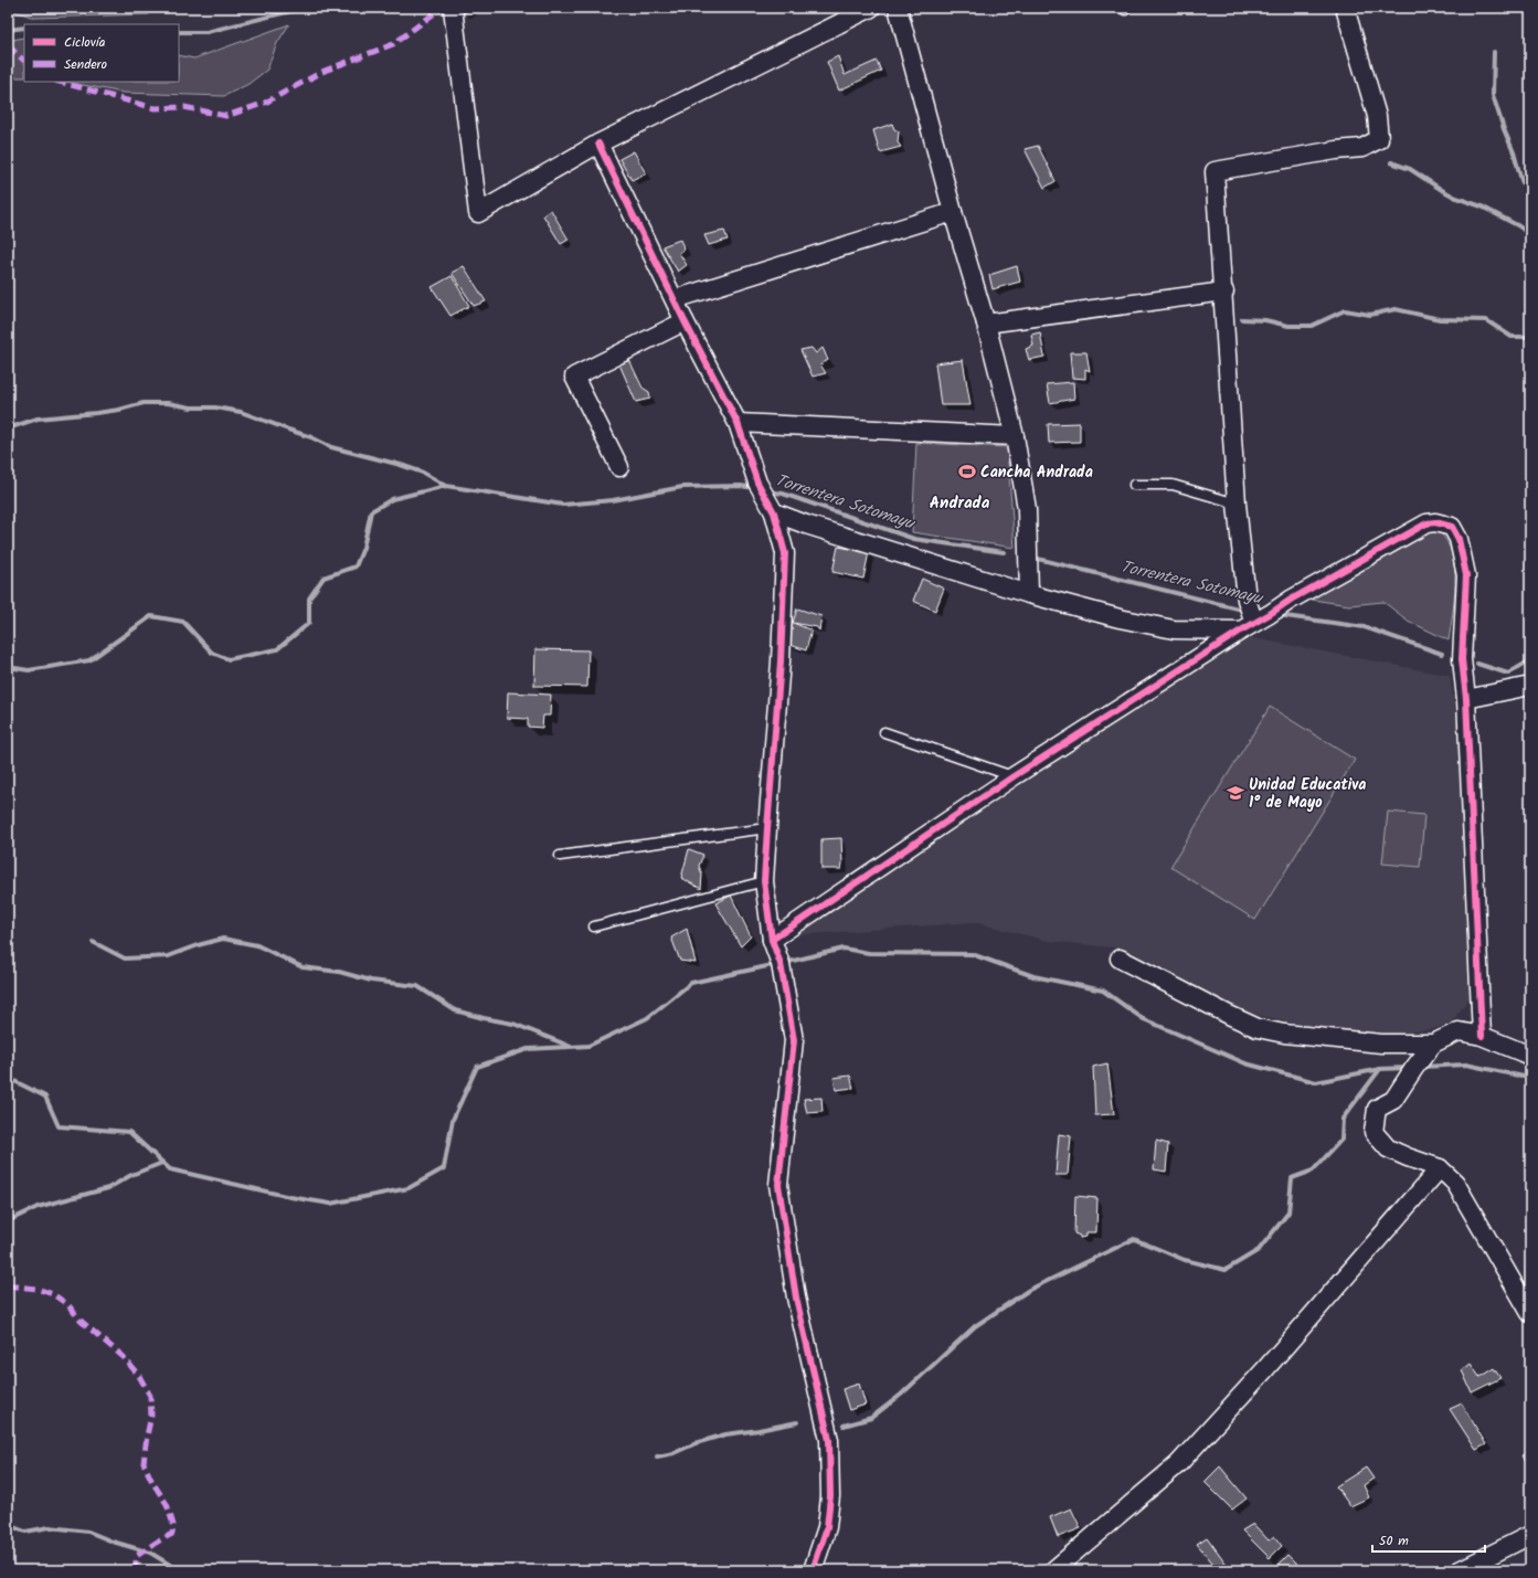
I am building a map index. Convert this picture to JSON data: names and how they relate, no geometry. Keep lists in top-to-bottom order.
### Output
{
  "districts": ["Andrada"],
  "water": ["Torrentera Sotomayu"],
  "places": {
    "sports": ["Cancha Andrada"],
    "school or university": ["Unidad Educativa 1° de Mayo"]
  },
  "legend": ["Ciclovía", "Sendero"],
  "scale_bar": "50 m"
}
